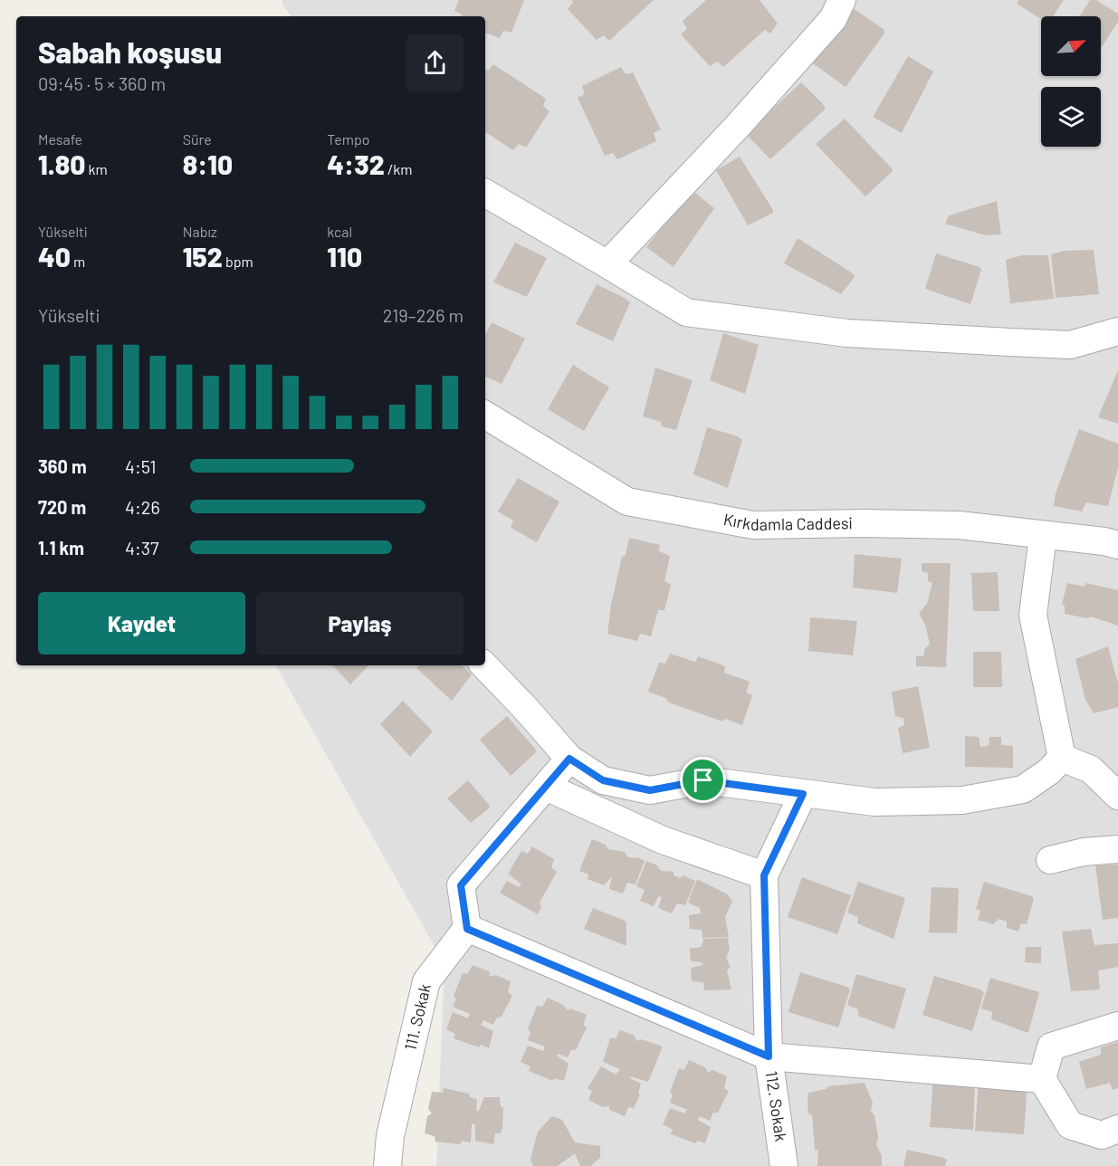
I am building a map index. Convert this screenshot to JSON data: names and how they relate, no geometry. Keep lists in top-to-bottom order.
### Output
{
  "streets": {
    "street": ["Kırkdamla Caddesi", "111. Sokak", "112. Sokak"]
  },
  "north": "top right",
  "page": {
    "heading": ["Sabah koşusu", "09:45 · 5 × 360 m"],
    "stats": [
      ["Mesafe", "1.80 km"],
      ["Süre", "8:10"],
      ["Tempo", "4:32 /km"],
      ["Yükselti", "40 m"],
      ["Nabız", "152 bpm"],
      ["kcal", "110"]
    ],
    "chart": ["Yükselti", "219–226 m"],
    "list": [
      {
        "name": "360 m",
        "note": "4:51"
      },
      {
        "name": "720 m",
        "note": "4:26"
      },
      {
        "name": "1.1 km",
        "note": "4:37"
      }
    ],
    "buttons": ["Kaydet", "Paylaş"]
  }
}
